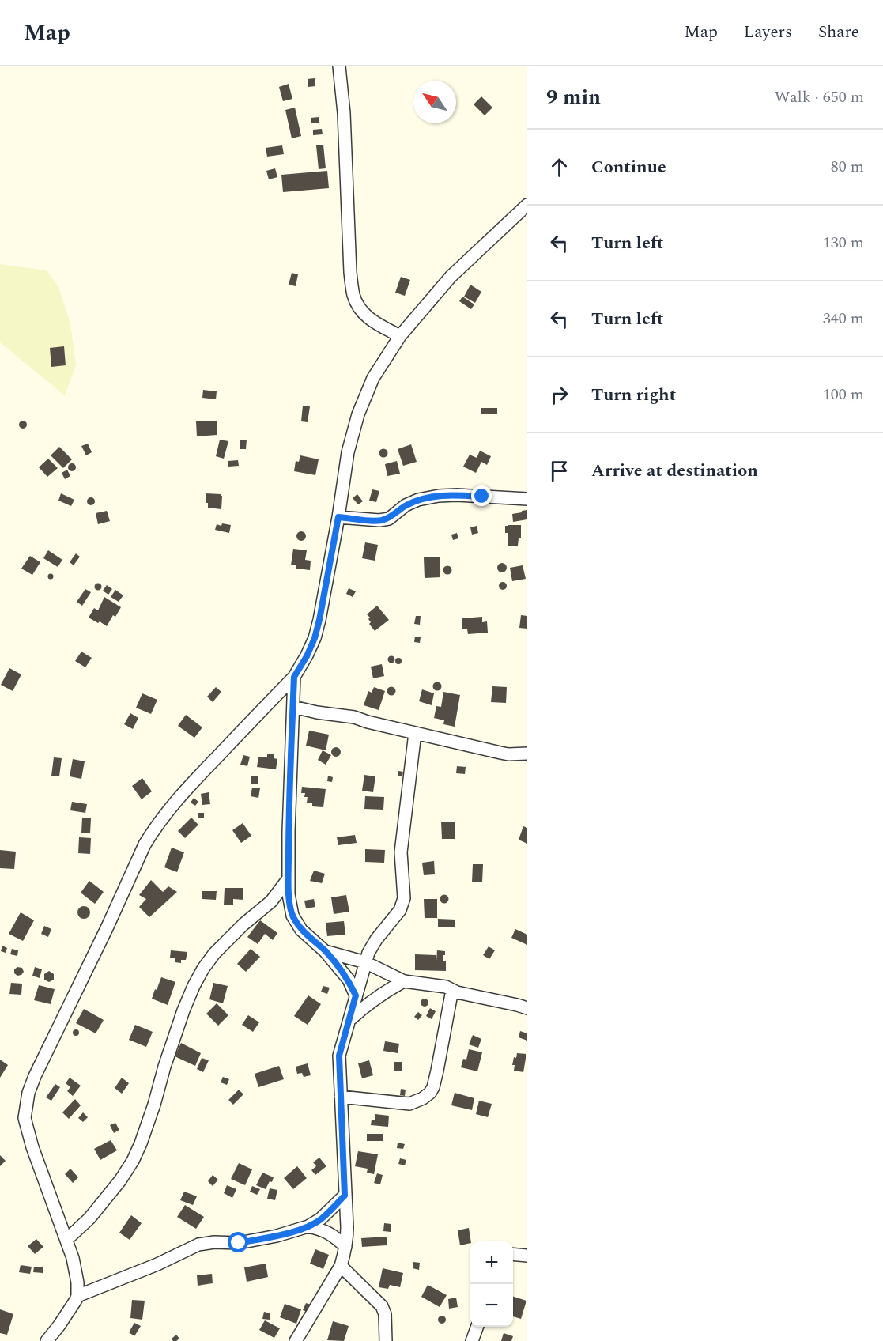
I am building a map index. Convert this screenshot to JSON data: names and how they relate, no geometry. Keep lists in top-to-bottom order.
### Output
{
  "north": "top left",
  "page": {
    "header": "Map",
    "nav": ["Map", "Layers", "Share"],
    "heading": ["9 min", "Walk · 650 m"],
    "list": [
      ["Continue", "80 m"],
      ["Turn left", "130 m"],
      ["Turn left", "340 m"],
      ["Turn right", "100 m"],
      "Arrive at destination"
    ],
    "map_buttons": ["+", "−"]
  }
}
